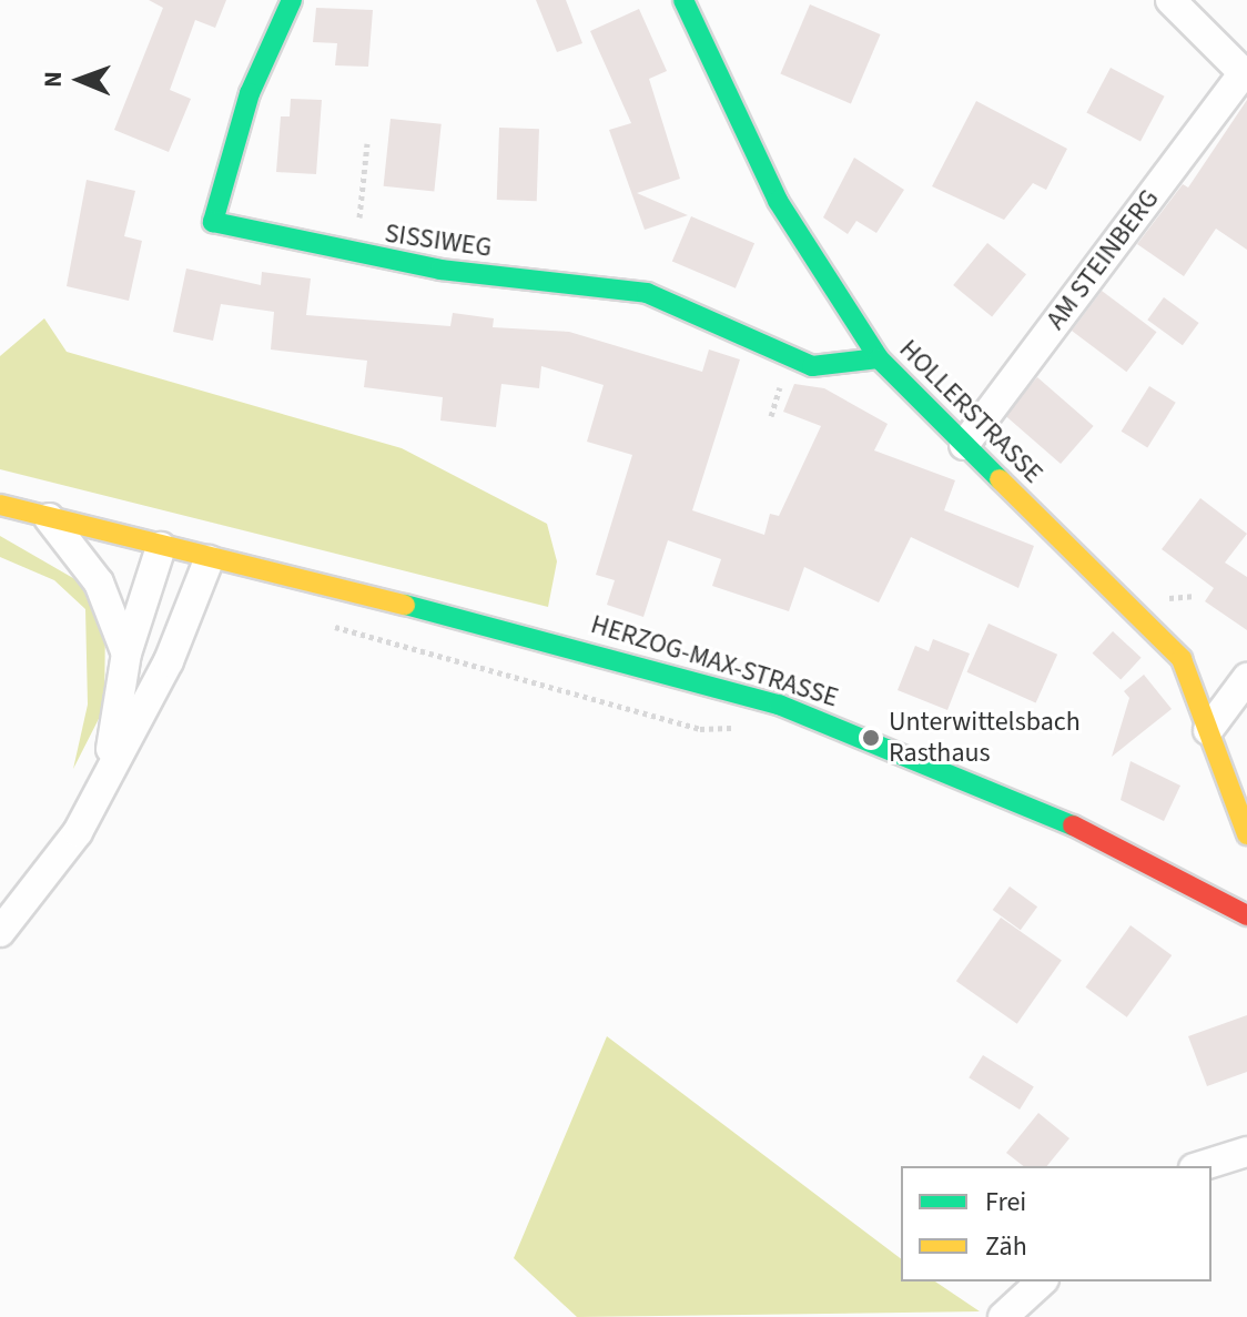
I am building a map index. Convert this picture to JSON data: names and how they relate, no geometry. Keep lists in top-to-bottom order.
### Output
{
  "streets": {
    "street": [
      "SISSIWEG",
      "AM STEINBERG",
      "HOLLERSTRASSE",
      "HERZOG-MAX-STRASSE"
    ]
  },
  "crossings": [
    ["SISSIWEG", "HOLLERSTRASSE"],
    ["AM STEINBERG", "HOLLERSTRASSE"]
  ],
  "places": ["Unterwittelsbach Rasthaus"],
  "legend": ["Frei", "Zäh"],
  "north": "left"
}
